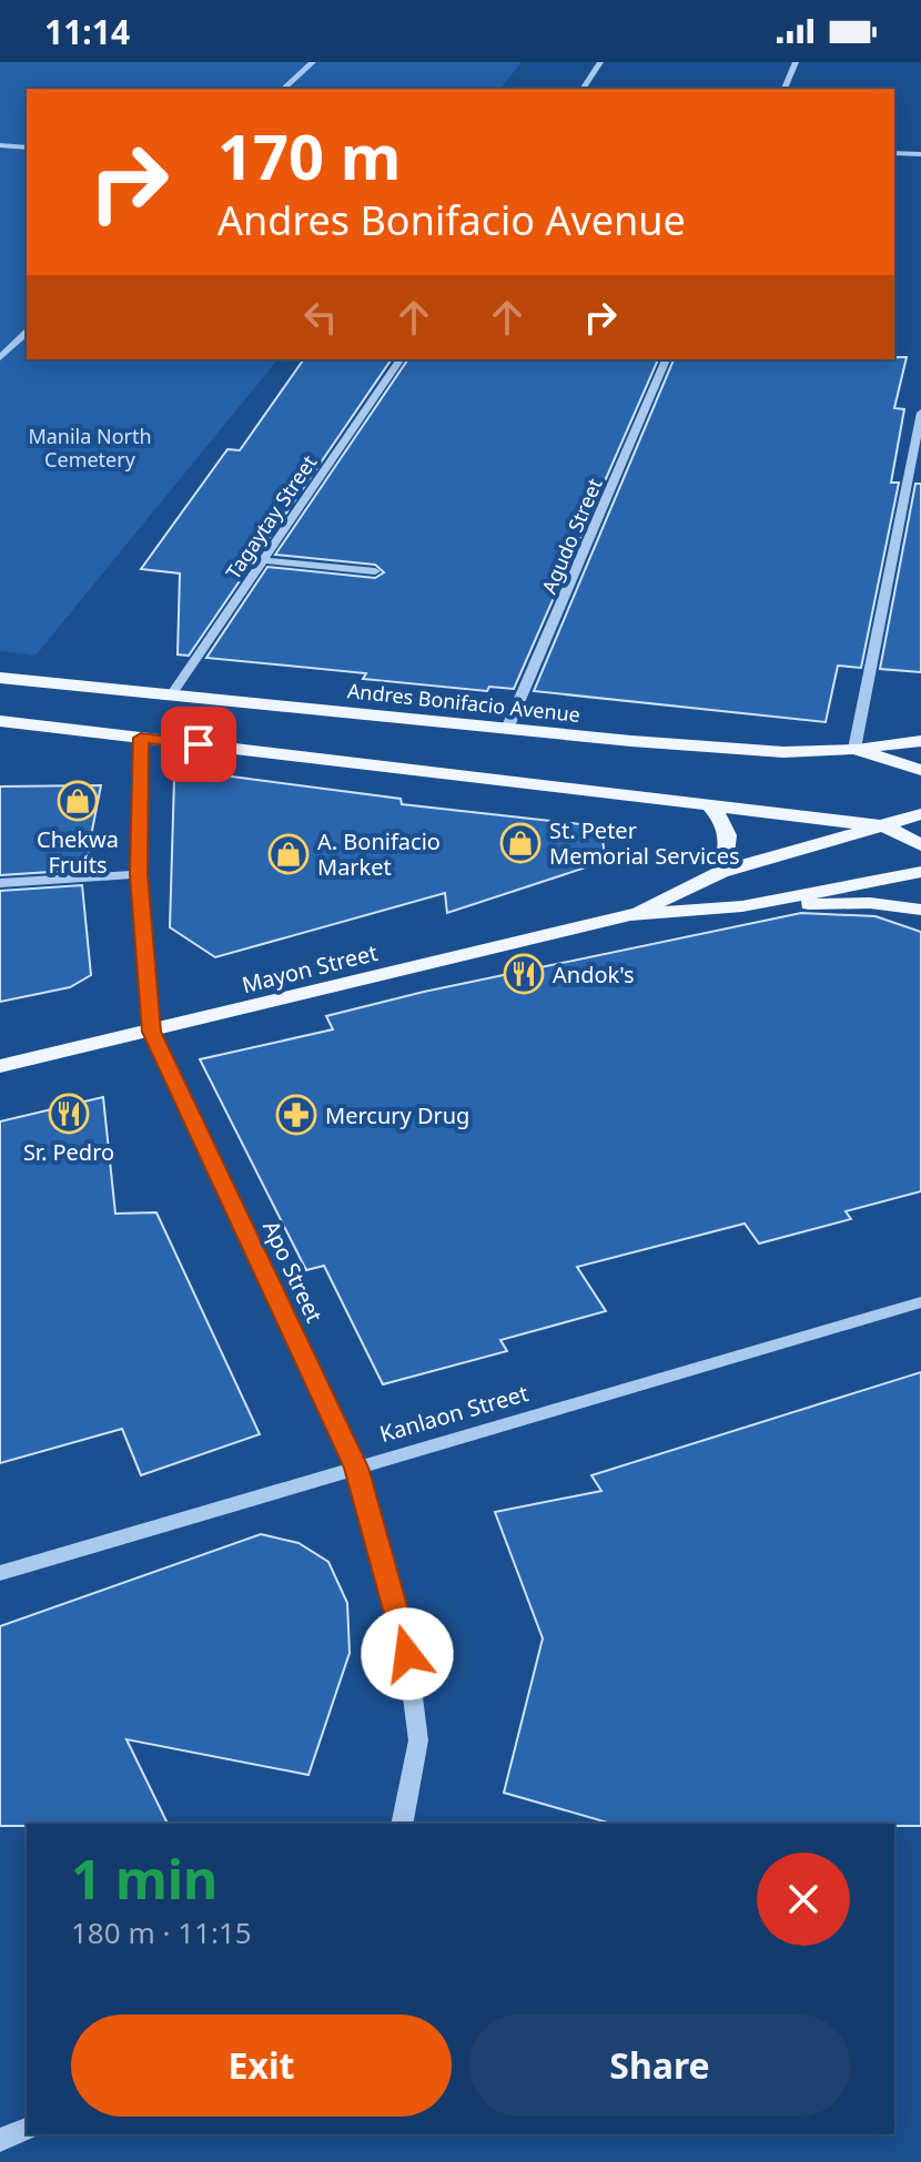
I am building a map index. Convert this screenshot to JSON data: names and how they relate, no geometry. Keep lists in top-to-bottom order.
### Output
{
  "streets": {
    "main road": ["Andres Bonifacio Avenue", "Mayon Street"],
    "street": [
      "Tagaytay Street",
      "Agudo Street",
      "Apo Street",
      "Kanlaon Street"
    ]
  },
  "crossings": [
    ["Tagaytay Street", "Andres Bonifacio Avenue"],
    ["Agudo Street", "Andres Bonifacio Avenue"],
    ["Mayon Street", "Apo Street"],
    ["Apo Street", "Kanlaon Street"]
  ],
  "parks": ["Manila North Cemetery"],
  "places": {
    "shop": ["Chekwa Fruits", "St. Peter Memorial Services", "A. Bonifacio Market"],
    "restaurant": ["Andok's", "Sr. Pedro"],
    "pharmacy": ["Mercury Drug"]
  },
  "page": {
    "status": "11:14",
    "turn": ["170 m", "Andres Bonifacio Avenue"],
    "heading": ["1 min", "180 m · 11:15"],
    "buttons": ["Exit", "Share"]
  }
}
